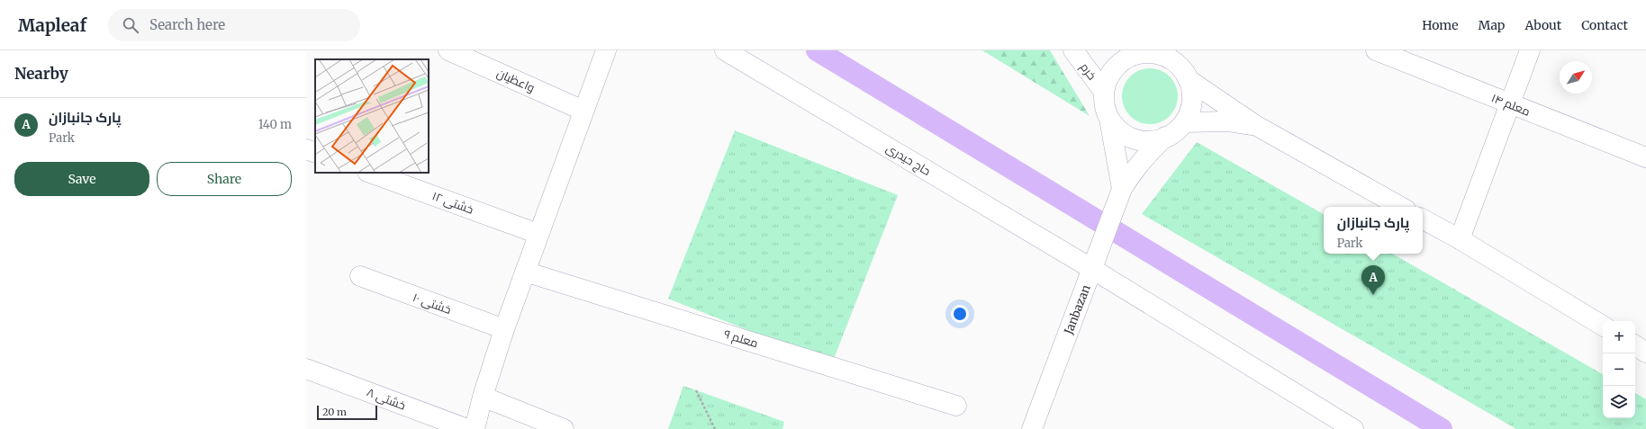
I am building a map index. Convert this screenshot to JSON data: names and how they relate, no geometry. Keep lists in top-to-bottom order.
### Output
{
  "streets": {
    "street": [
      "خرم",
      "واعظیان",
      "معلم ۱۴",
      "حاج حیدری",
      "خشتی ۱۲",
      "خشتی ۱۰",
      "Janbazan",
      "معلم ۹",
      "خشتی ۸"
    ]
  },
  "crossings": [
    ["خرم", "Janbazan"],
    ["حاج حیدری", "Janbazan"]
  ],
  "scale_bar": "20 m",
  "north": "top right",
  "page": {
    "header": "Mapleaf",
    "search": "Search here",
    "nav": [
      "Home",
      "Map",
      "About",
      "Contact"
    ],
    "heading": "Nearby",
    "list": [
      {
        "mark": "A",
        "name": "پارک جانبازان",
        "note": "Park",
        "value": "140 m"
      }
    ],
    "buttons": ["Save", "Share"],
    "popup": ["پارک جانبازان", "Park"],
    "pins": "A",
    "map_buttons": ["+", "−"],
    "scale": "20 m"
  }
}
